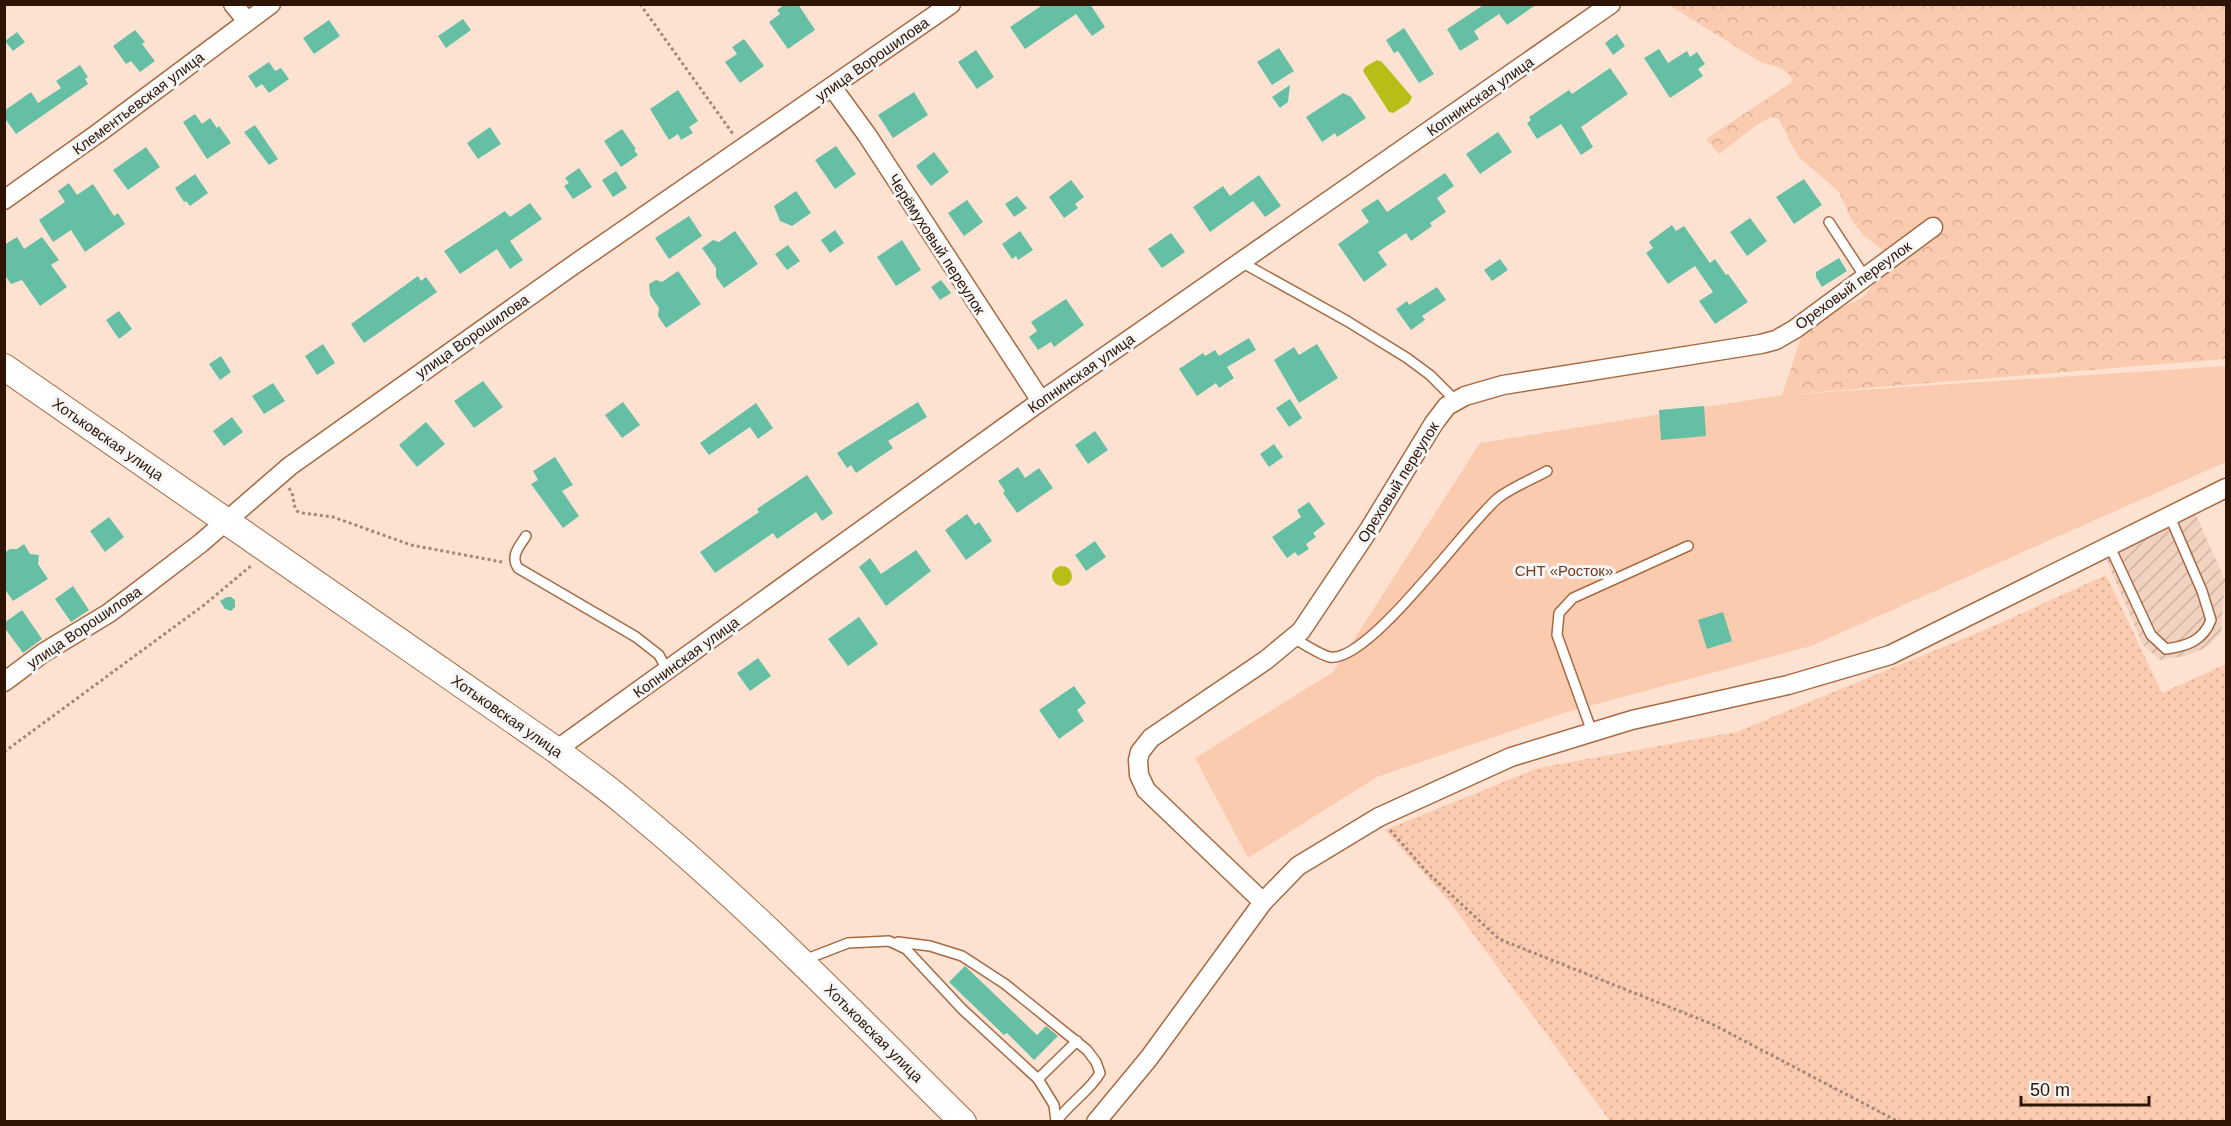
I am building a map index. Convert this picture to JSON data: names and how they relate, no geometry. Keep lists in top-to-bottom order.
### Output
{
  "streets": {
    "main road": ["Хотьковская улица"],
    "street": [
      "улица Ворошилова",
      "Копнинская улица",
      "Клементьевская улица",
      "Черёмуховый переулок",
      "Ореховый переулок"
    ]
  },
  "crossings": [
    ["улица Ворошилова", "Черёмуховый переулок"],
    ["улица Ворошилова", "Хотьковская улица"],
    ["Копнинская улица", "Черёмуховый переулок"],
    ["Копнинская улица", "Хотьковская улица"]
  ],
  "parks": ["СНТ «Росток»"],
  "scale_bar": "50 m"
}
